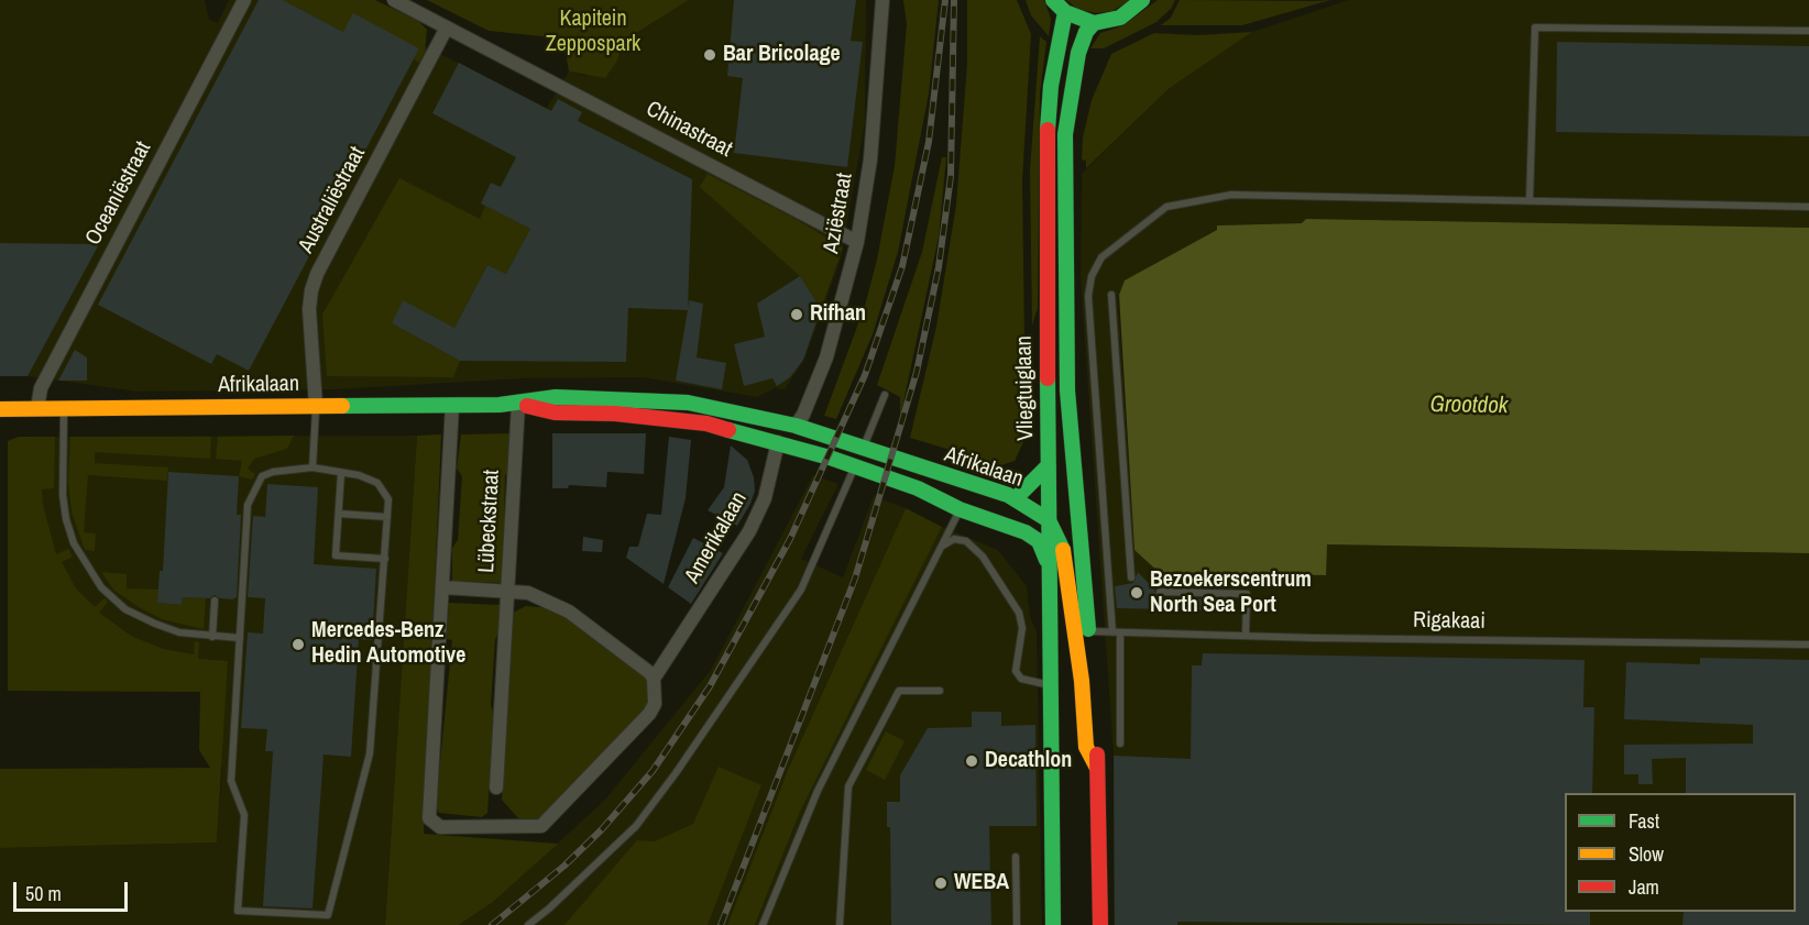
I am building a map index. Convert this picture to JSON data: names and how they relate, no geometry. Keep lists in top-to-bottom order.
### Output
{
  "streets": {
    "main road": ["Afrikalaan", "Vliegtuiglaan"],
    "street": [
      "Chinastraat",
      "Oceaniëstraat",
      "Australiëstraat",
      "Aziëstraat",
      "Lübeckstraat",
      "Amerikalaan"
    ],
    "lane": ["Rigakaai"]
  },
  "crossings": [
    ["Chinastraat", "Australiëstraat"],
    ["Chinastraat", "Aziëstraat"],
    ["Oceaniëstraat", "Afrikalaan"],
    ["Australiëstraat", "Afrikalaan"],
    ["Aziëstraat", "Afrikalaan"],
    ["Afrikalaan", "Vliegtuiglaan"],
    ["Afrikalaan", "Lübeckstraat"],
    ["Afrikalaan", "Amerikalaan"],
    ["Vliegtuiglaan", "Rigakaai"]
  ],
  "water": ["Grootdok"],
  "parks": ["Kapitein Zeppospark"],
  "places": [
    "Bar Bricolage",
    "Rifhan",
    "Bezoekerscentrum North Sea Port",
    "Mercedes-Benz Hedin Automotive",
    "Decathlon",
    "WEBA"
  ],
  "legend": ["Fast", "Slow", "Jam"],
  "scale_bar": "50 m"
}
